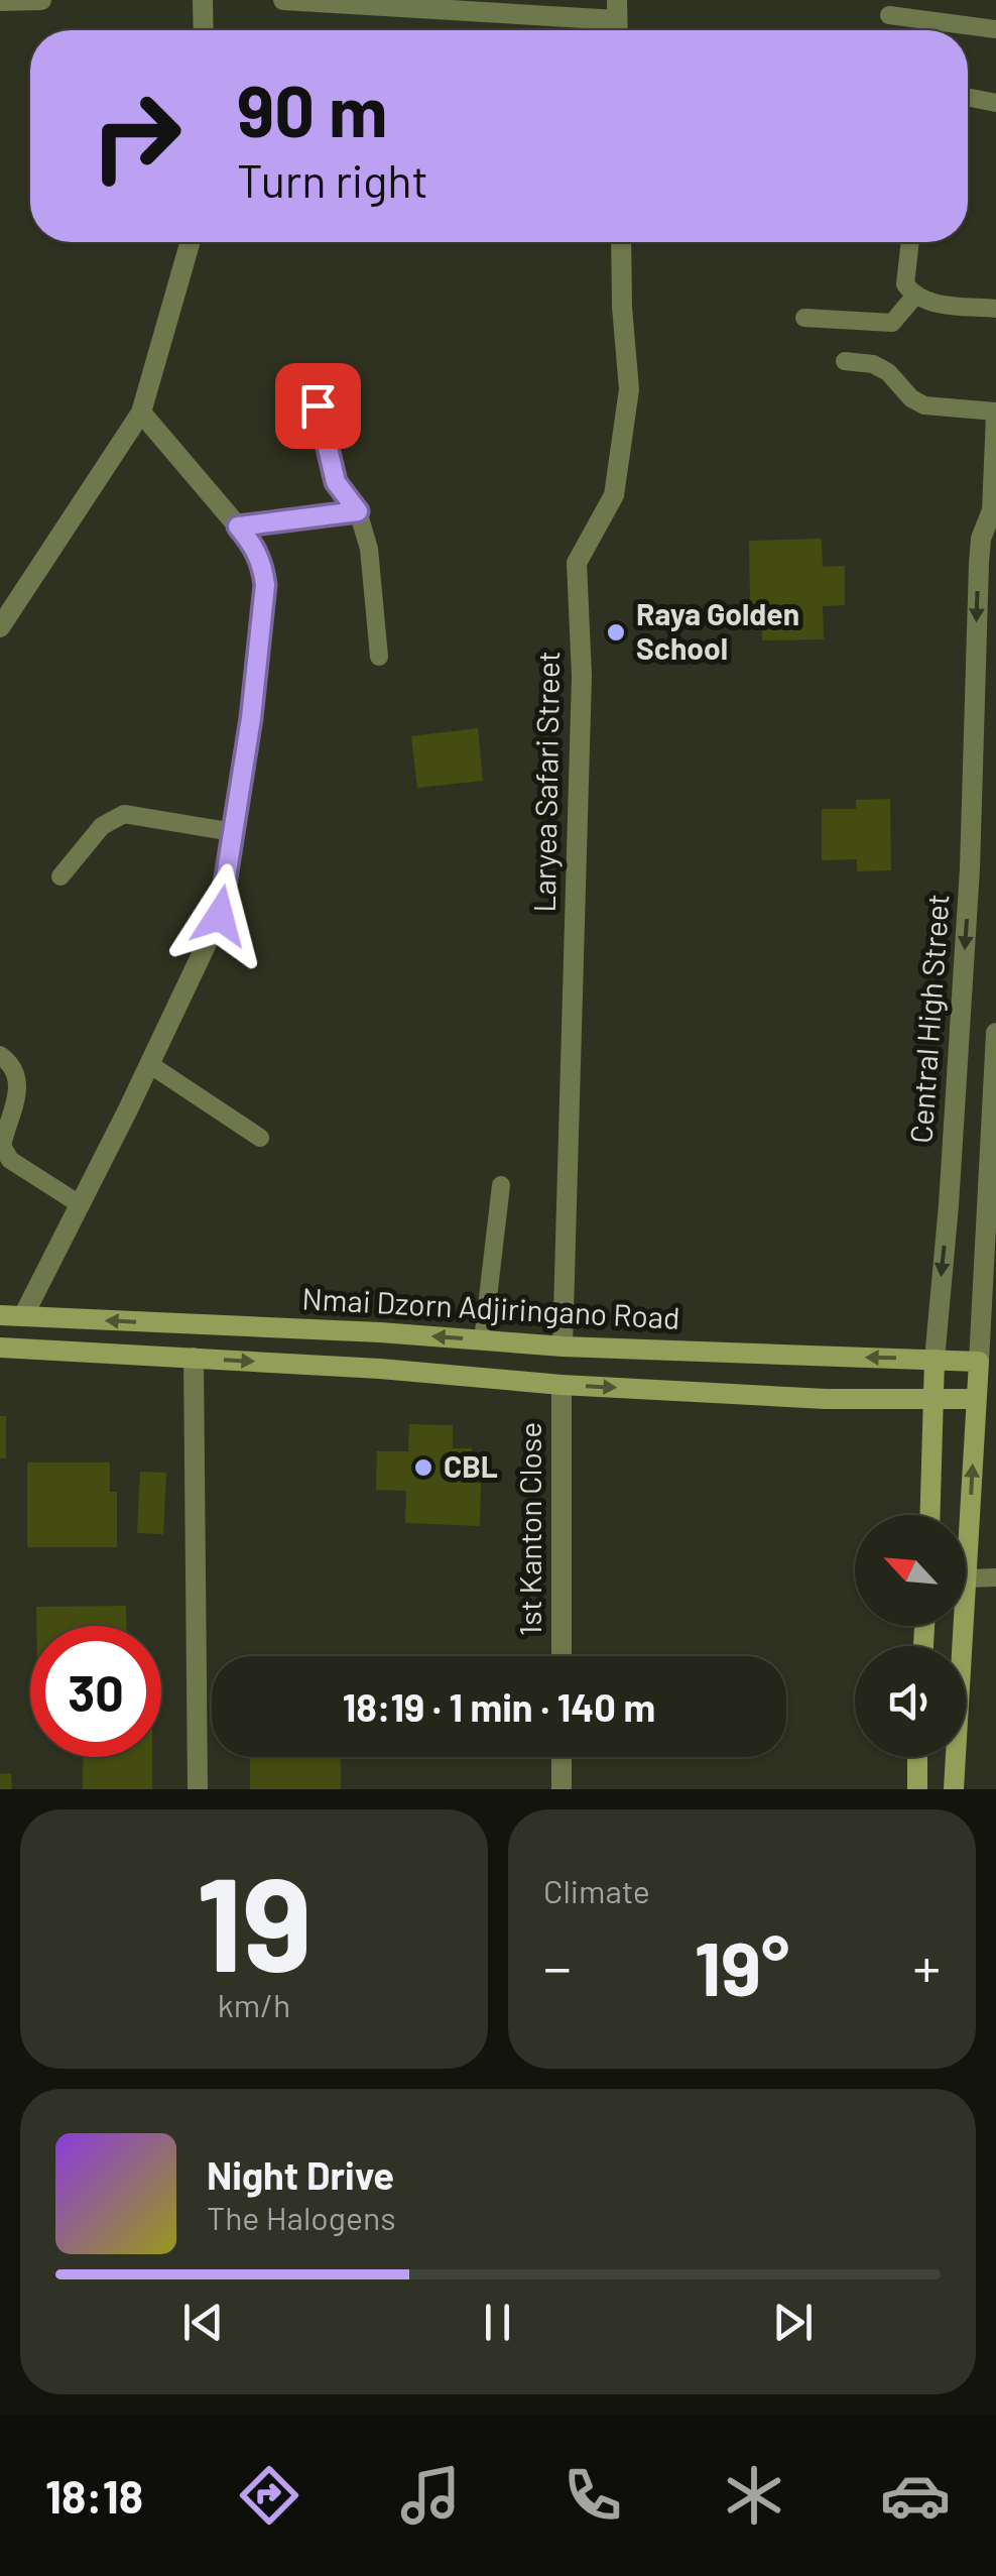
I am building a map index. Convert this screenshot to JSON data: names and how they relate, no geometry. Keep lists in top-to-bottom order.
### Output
{
  "streets": {
    "main road": ["Central High Street", "Nmai Dzorn Adjiringano Road"],
    "street": ["Laryea Safari Street", "1st Kanton Close"]
  },
  "crossings": [
    ["Laryea Safari Street", "Nmai Dzorn Adjiringano Road"],
    ["Central High Street", "Nmai Dzorn Adjiringano Road"]
  ],
  "places": ["Raya Golden School", "CBL"],
  "north": "top left",
  "page": {
    "turn": ["90 m", "Turn right"],
    "limit": "30",
    "trip": "18:19 · 1 min · 140 m",
    "tile": [
      ["19", "km/h"],
      "Climate"
    ],
    "heat": ["−", "19°", "+"],
    "song": ["Night Drive", "The Halogens"],
    "tabs": "18:18"
  }
}
